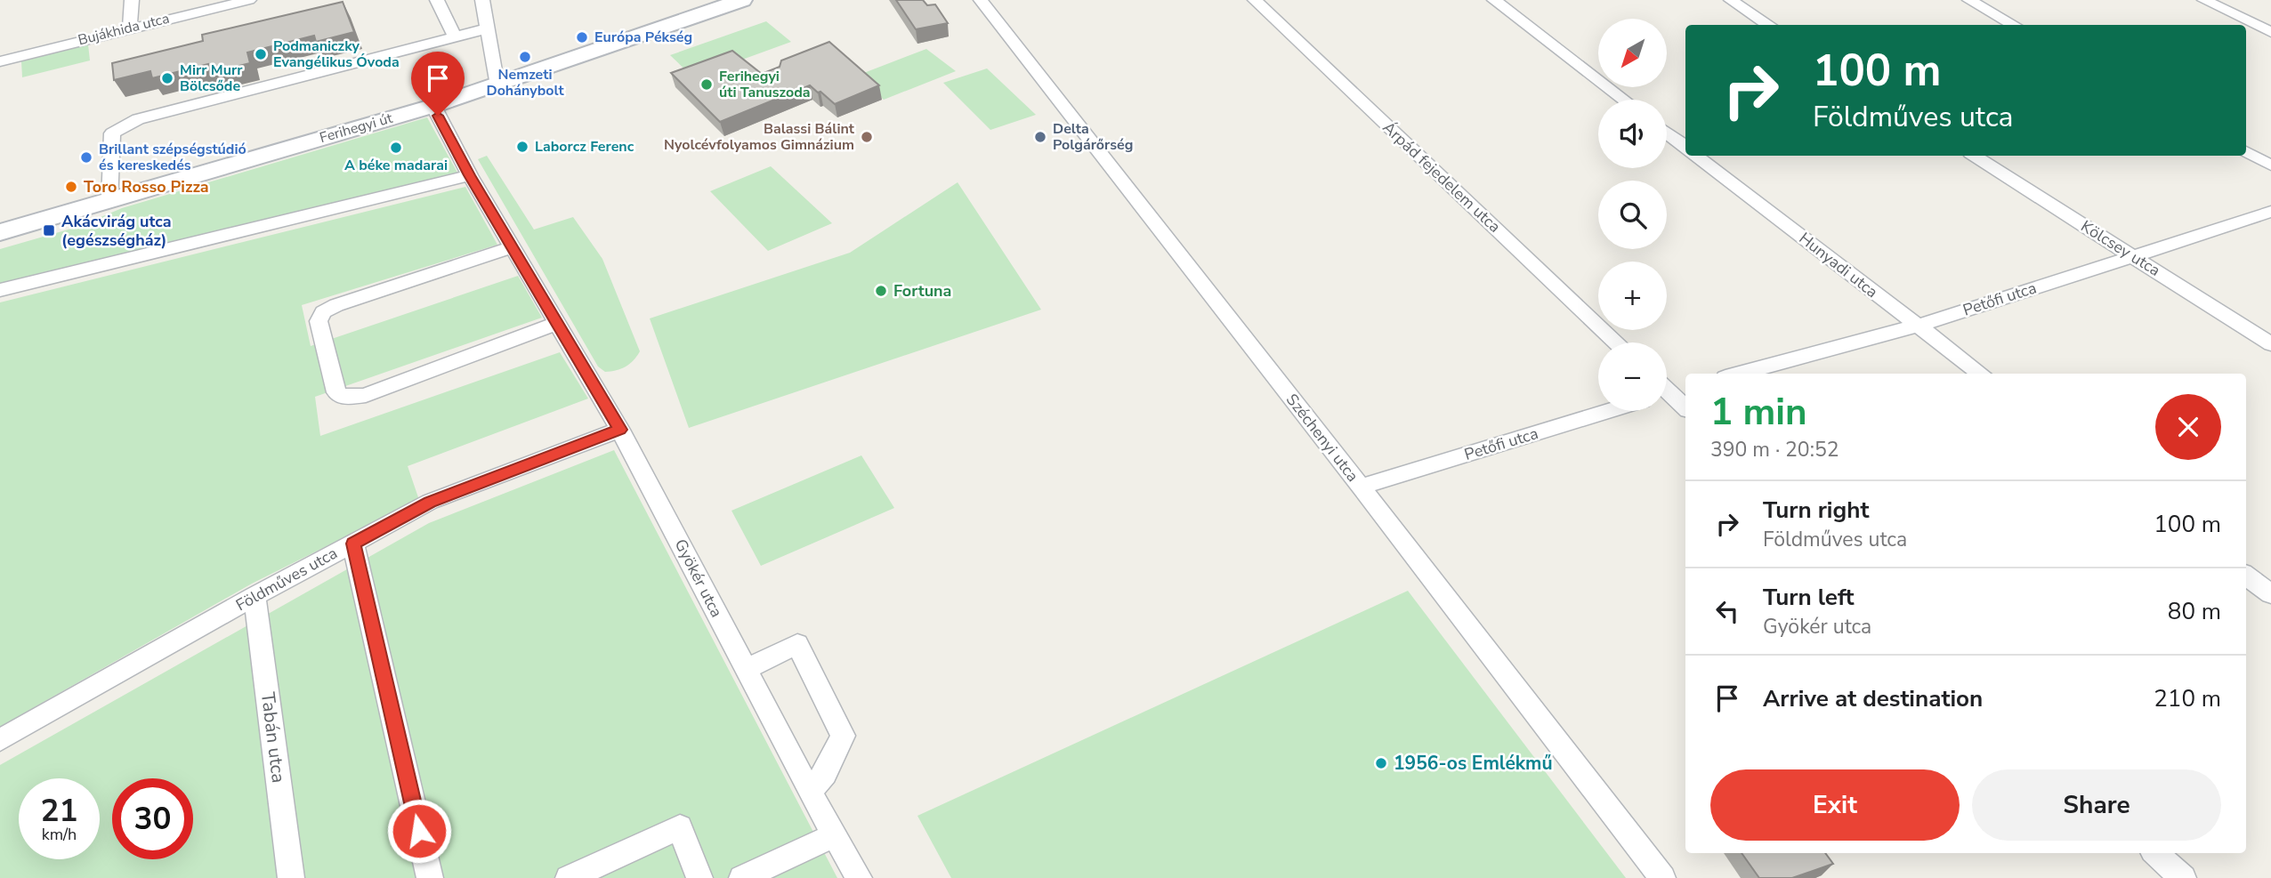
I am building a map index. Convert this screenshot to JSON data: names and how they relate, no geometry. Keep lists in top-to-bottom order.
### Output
{
  "streets": {
    "main road": ["Ferihegyi út"],
    "street": [
      "Bujákhida utca",
      "Árpád fejedelem utca",
      "Kölcsey utca",
      "Hunyadi utca",
      "Petőfi utca",
      "Széchenyi utca",
      "Gyökér utca",
      "Földműves utca",
      "Tabán utca"
    ]
  },
  "crossings": [
    ["Ferihegyi út", "Gyökér utca"],
    ["Kölcsey utca", "Petőfi utca"],
    ["Hunyadi utca", "Petőfi utca"],
    ["Petőfi utca", "Széchenyi utca"],
    ["Gyökér utca", "Földműves utca"],
    ["Földműves utca", "Tabán utca"]
  ],
  "places": {
    "other": [
      "Európa Pékség",
      "Podmaniczky Evangélikus Óvoda",
      "Nemzeti Dohánybolt",
      "Mirr Murr Bölcsőde",
      "Ferihegyi úti Tanuszoda",
      "Balassi Bálint Nyolcévfolyamos Gimnázium",
      "Delta Polgárőrség",
      "Laborcz Ferenc",
      "A béke madarai",
      "Brillant szépségstúdió és kereskedés",
      "Toro Rosso Pizza",
      "Fortuna",
      "1956-os Emlékmű"
    ],
    "transit": ["Akácvirág utca (egészségház)"]
  },
  "north": "bottom left",
  "page": {
    "map_buttons": ["+", "−"],
    "turn": ["100 m", "Földműves utca"],
    "heading": ["1 min", "390 m · 20:52"],
    "list": [
      {
        "name": "Turn right",
        "note": "Földműves utca",
        "value": "100 m"
      },
      {
        "name": "Turn left",
        "note": "Gyökér utca",
        "value": "80 m"
      },
      {
        "name": "Arrive at destination",
        "value": "210 m"
      }
    ],
    "buttons": ["Exit", "Share"],
    "speed": "21 km/h",
    "limit": "30"
  }
}
